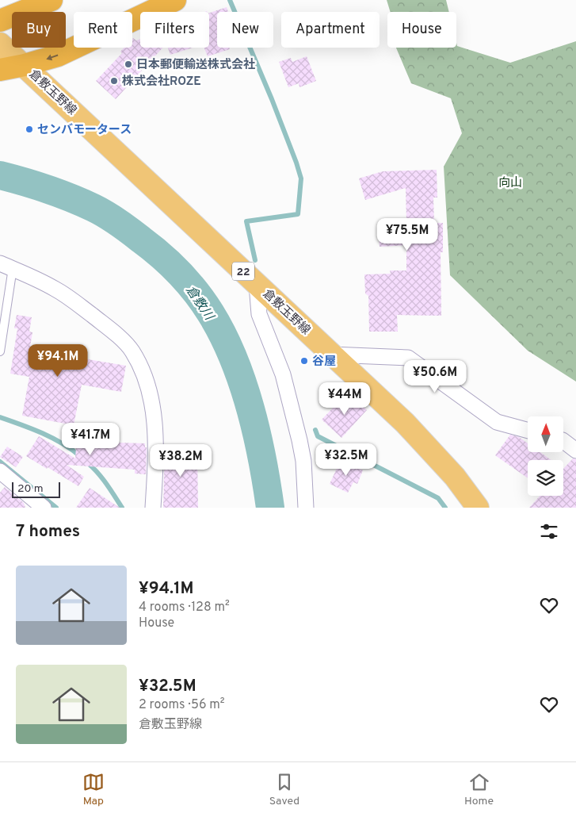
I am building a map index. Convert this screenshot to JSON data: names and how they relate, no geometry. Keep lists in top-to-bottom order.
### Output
{
  "streets": {
    "main road": ["倉敷玉野線", "22"]
  },
  "water": ["倉敷川"],
  "parks": ["向山"],
  "places": [
    "日本郵便輸送株式会社",
    "株式会社ROZE",
    "センバモータース",
    "谷屋"
  ],
  "scale_bar": "20 m",
  "north": "top",
  "page": {
    "chip": [
      "Buy",
      "Rent",
      "Filters",
      "New",
      "Apartment",
      "House"
    ],
    "price": [
      "¥75.5M",
      "¥94.1M",
      "¥50.6M",
      "¥44M",
      "¥41.7M",
      "¥32.5M",
      "¥38.2M"
    ],
    "scale": "20 m",
    "heading": "7 homes",
    "list": [
      {
        "name": "¥94.1M",
        "note": "4 rooms · 128 m² · House"
      },
      {
        "name": "¥32.5M",
        "note": "2 rooms · 56 m² · 倉敷玉野線"
      }
    ],
    "tabs": ["Map", "Saved", "Home"]
  }
}
